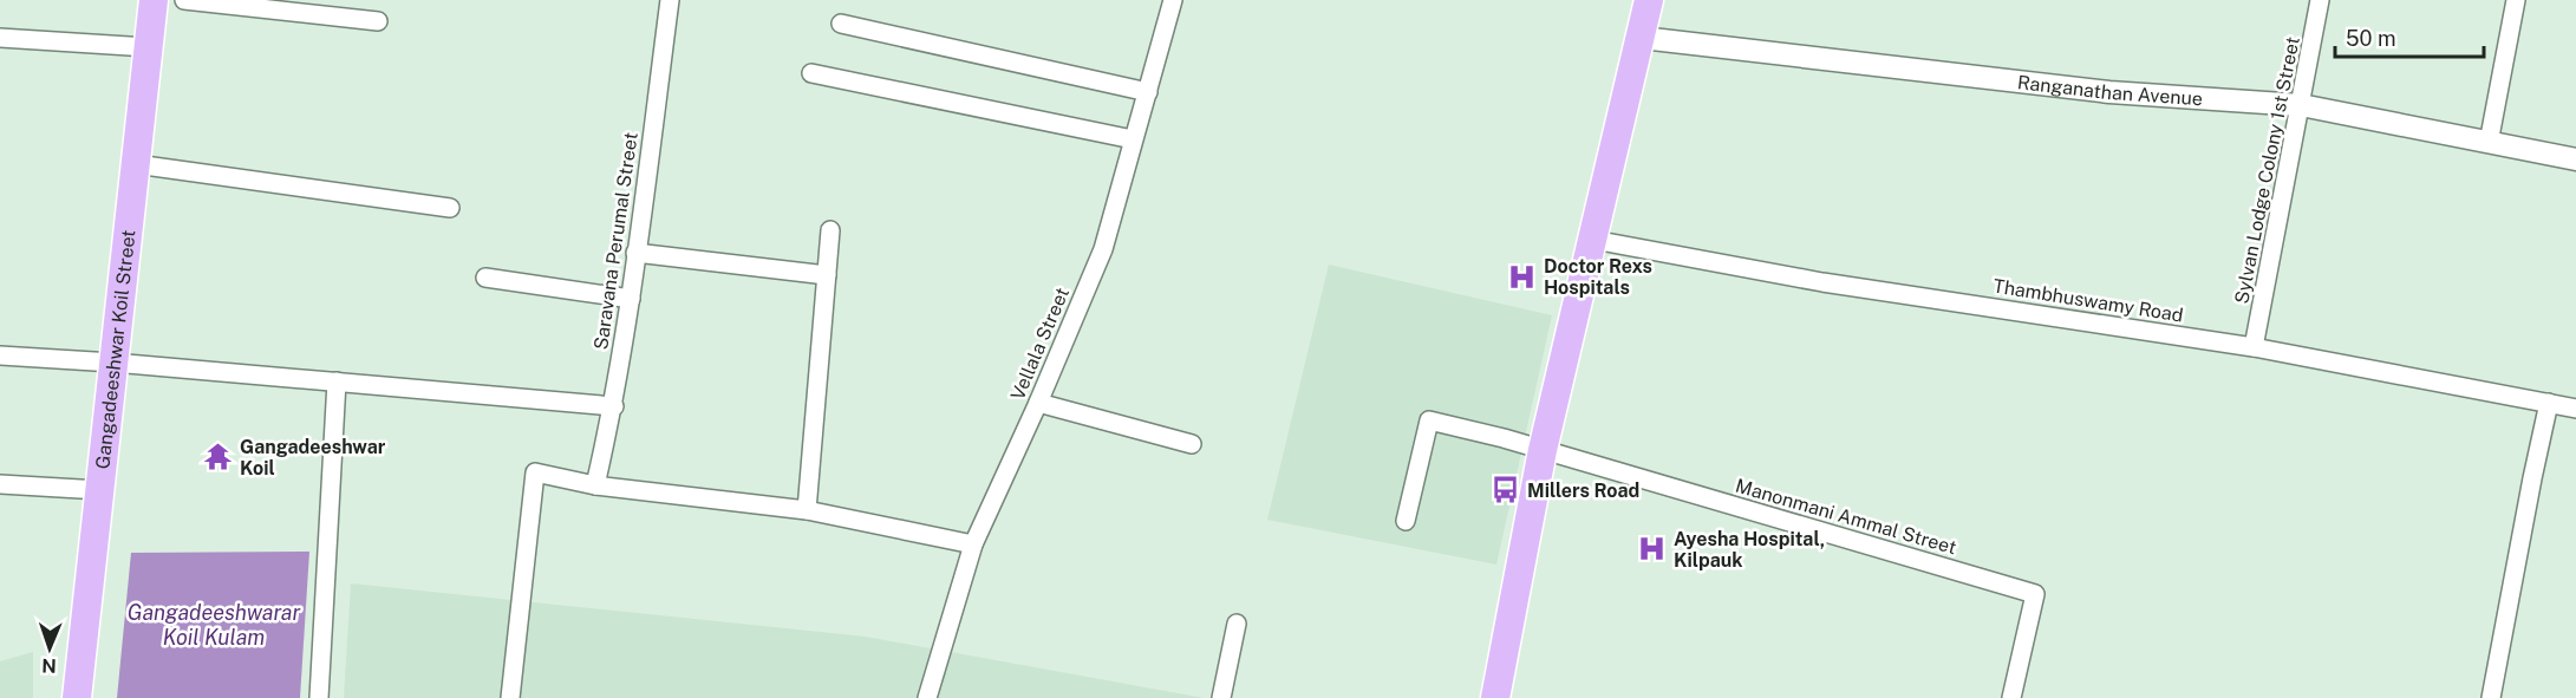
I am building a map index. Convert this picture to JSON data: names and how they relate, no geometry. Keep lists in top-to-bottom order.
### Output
{
  "streets": {
    "main road": ["Gangadeeshwar Koil Street"],
    "street": [
      "Ranganathan Avenue",
      "Sylvan Lodge Colony 1st Street",
      "Saravana Perumal Street",
      "Thambhuswamy Road",
      "Vellala Street",
      "Manonmani Ammal Street"
    ]
  },
  "crossings": [
    ["Ranganathan Avenue", "Sylvan Lodge Colony 1st Street"],
    ["Sylvan Lodge Colony 1st Street", "Thambhuswamy Road"]
  ],
  "water": ["Gangadeeshwarar Koil Kulam"],
  "places": {
    "hospital": ["Doctor Rexs Hospitals", "Ayesha Hospital, Kilpauk"],
    "temple": ["Gangadeeshwar Koil"],
    "bus stop": ["Millers Road"]
  },
  "scale_bar": "50 m",
  "north": "bottom"
}
